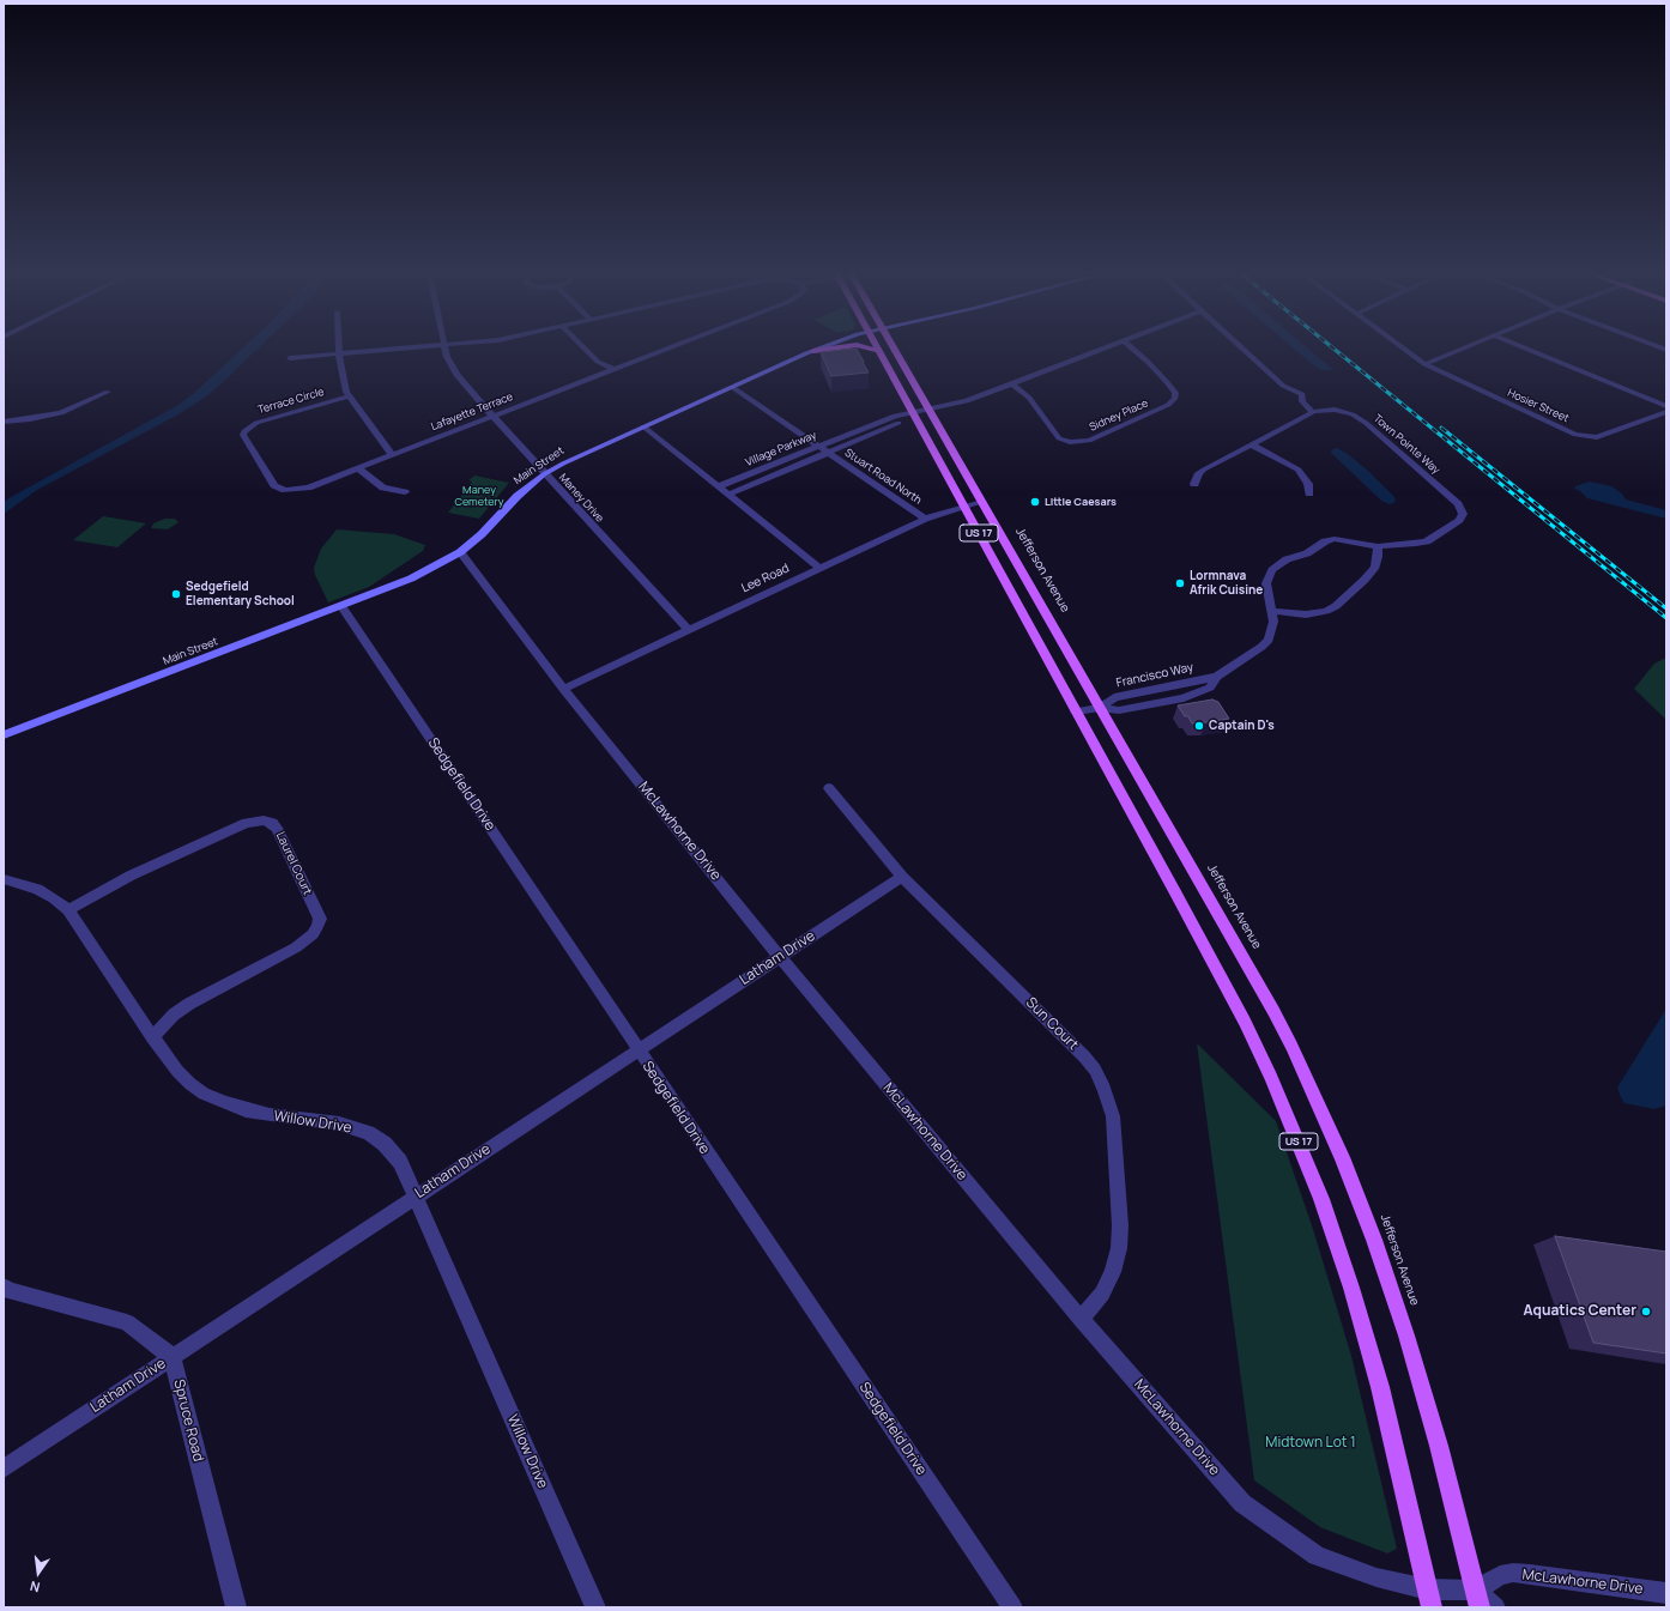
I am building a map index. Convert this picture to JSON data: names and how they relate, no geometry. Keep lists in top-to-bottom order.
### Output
{
  "streets": {
    "main road": ["Main Street", "US 17", "Jefferson Avenue"],
    "street": [
      "Terrace Circle",
      "Hosier Street",
      "Lafayette Terrace",
      "Sidney Place",
      "Town Pointe Way",
      "Village Parkway",
      "Stuart Road North",
      "Maney Drive",
      "Lee Road",
      "Francisco Way",
      "Sedgefield Drive",
      "McLawhorne Drive",
      "Laurel Court",
      "Latham Drive",
      "Sun Court",
      "Willow Drive",
      "Spruce Road"
    ]
  },
  "crossings": [
    ["Terrace Circle", "Lafayette Terrace"],
    ["Lafayette Terrace", "Maney Drive"],
    ["Sidney Place", "Village Parkway"],
    ["Town Pointe Way", "Francisco Way"],
    ["Village Parkway", "Stuart Road North"],
    ["Village Parkway", "US 17"],
    ["Village Parkway", "Jefferson Avenue"],
    ["Main Street", "Stuart Road North"],
    ["Main Street", "Maney Drive"],
    ["Main Street", "Sedgefield Drive"],
    ["Main Street", "McLawhorne Drive"],
    ["Stuart Road North", "Lee Road"],
    ["Maney Drive", "Lee Road"],
    ["US 17", "Lee Road"],
    ["US 17", "Francisco Way"],
    ["US 17", "McLawhorne Drive"],
    ["Jefferson Avenue", "Lee Road"],
    ["Jefferson Avenue", "Francisco Way"],
    ["Jefferson Avenue", "McLawhorne Drive"],
    ["Lee Road", "McLawhorne Drive"],
    ["Sedgefield Drive", "Latham Drive"],
    ["McLawhorne Drive", "Latham Drive"],
    ["McLawhorne Drive", "Sun Court"],
    ["Laurel Court", "Willow Drive"],
    ["Latham Drive", "Sun Court"],
    ["Latham Drive", "Willow Drive"],
    ["Latham Drive", "Spruce Road"]
  ],
  "parks": ["Maney Cemetery", "Midtown Lot 1"],
  "places": [
    "Little Caesars",
    "Lormnava Afrik Cuisine",
    "Sedgefield Elementary School",
    "Captain D's",
    "Aquatics Center"
  ],
  "north": "bottom"
}
